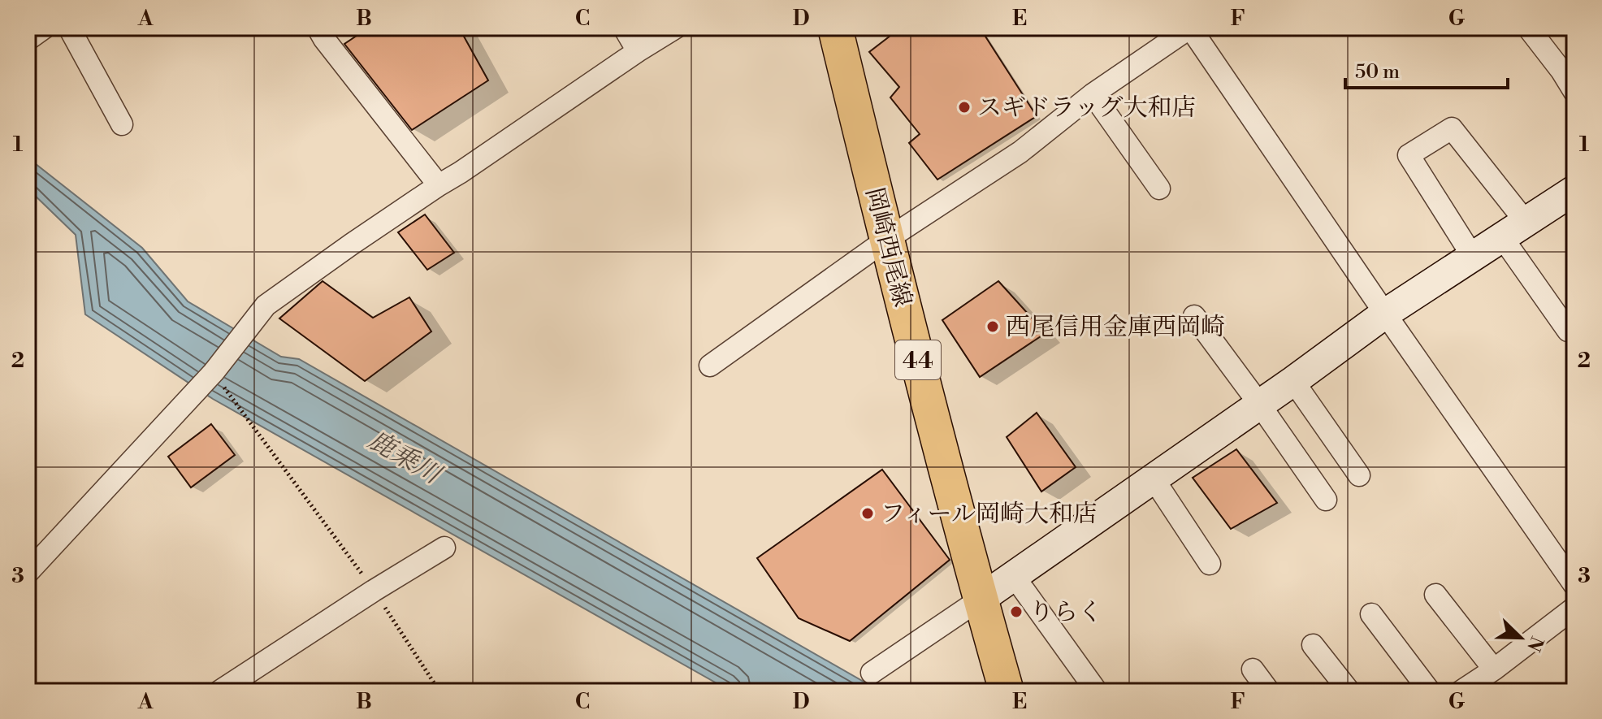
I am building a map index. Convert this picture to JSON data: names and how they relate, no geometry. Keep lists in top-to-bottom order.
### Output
{
  "streets": {
    "main road": ["岡崎西尾線", "44"]
  },
  "water": ["鹿乗川"],
  "places": [
    "スギドラッグ大和店",
    "西尾信用金庫西岡崎",
    "フィール岡崎大和店",
    "りらく"
  ],
  "scale_bar": "50 m",
  "north": "bottom right",
  "grid": {
    "columns": [
      "A",
      "B",
      "C",
      "D",
      "E",
      "F",
      "G"
    ],
    "rows": ["1", "2", "3"]
  }
}
